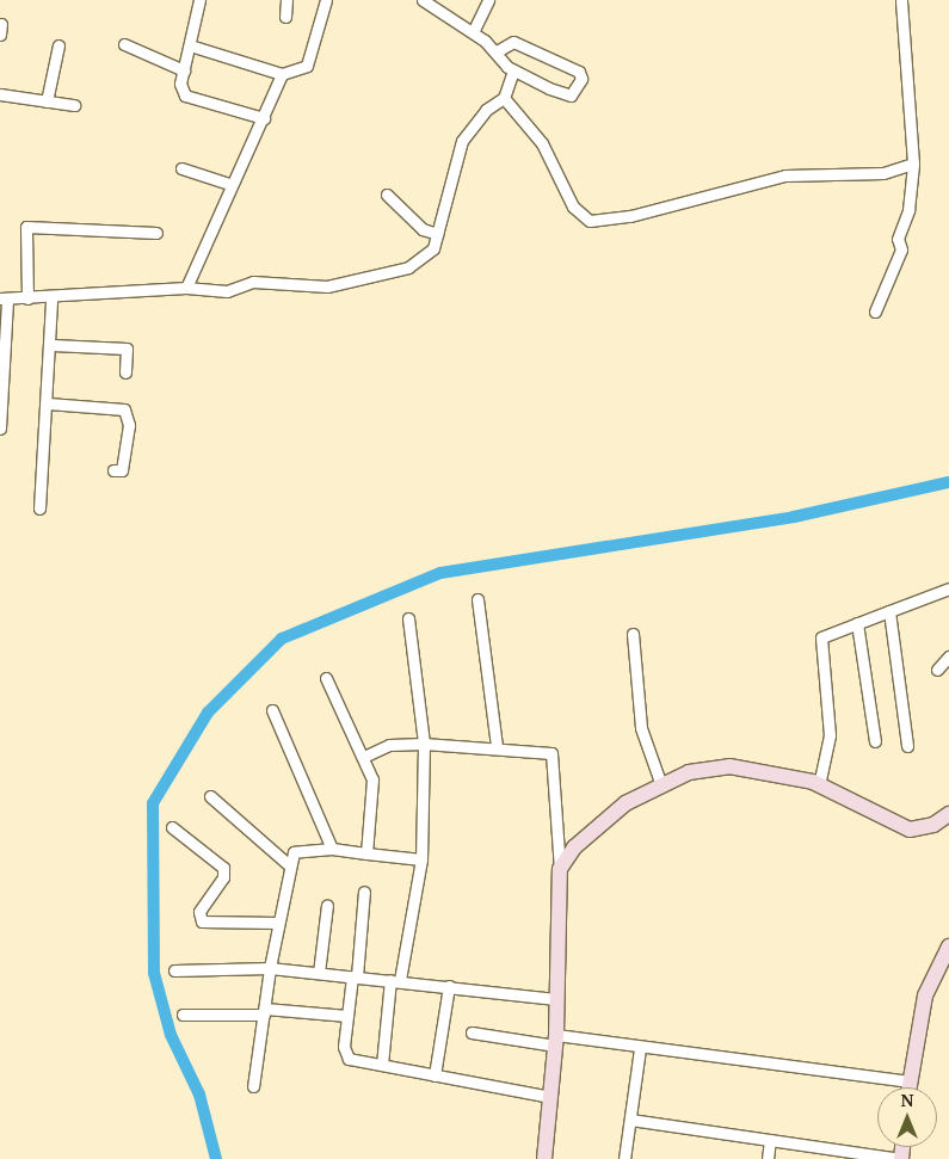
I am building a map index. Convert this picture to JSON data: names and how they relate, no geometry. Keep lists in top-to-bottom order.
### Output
{
  "north": "top"
}
